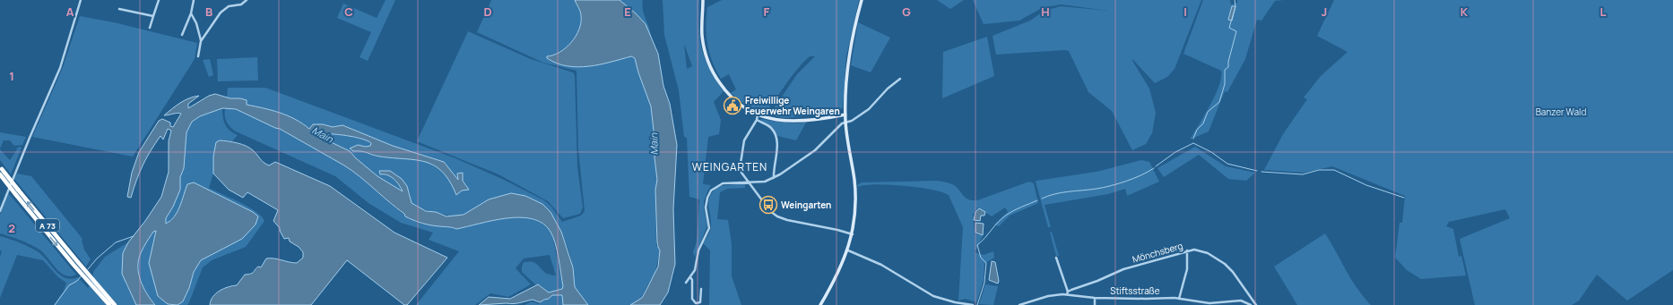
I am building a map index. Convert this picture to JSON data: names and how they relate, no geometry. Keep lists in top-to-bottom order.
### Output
{
  "streets": {
    "highway": ["A 73"],
    "street": ["Mönchsberg", "Stiftsstraße"]
  },
  "crossings": [
    ["Mönchsberg", "Stiftsstraße"]
  ],
  "districts": ["WEINGARTEN"],
  "water": ["Main"],
  "parks": ["Banzer Wald"],
  "places": {
    "public building": ["Freiwillige Feuerwehr Weingaren"],
    "bus stop": ["Weingarten"]
  },
  "grid": {
    "columns": [
      "A",
      "B",
      "C",
      "D",
      "E",
      "F",
      "G",
      "H",
      "I",
      "J",
      "K",
      "L"
    ],
    "rows": ["1", "2"]
  }
}
